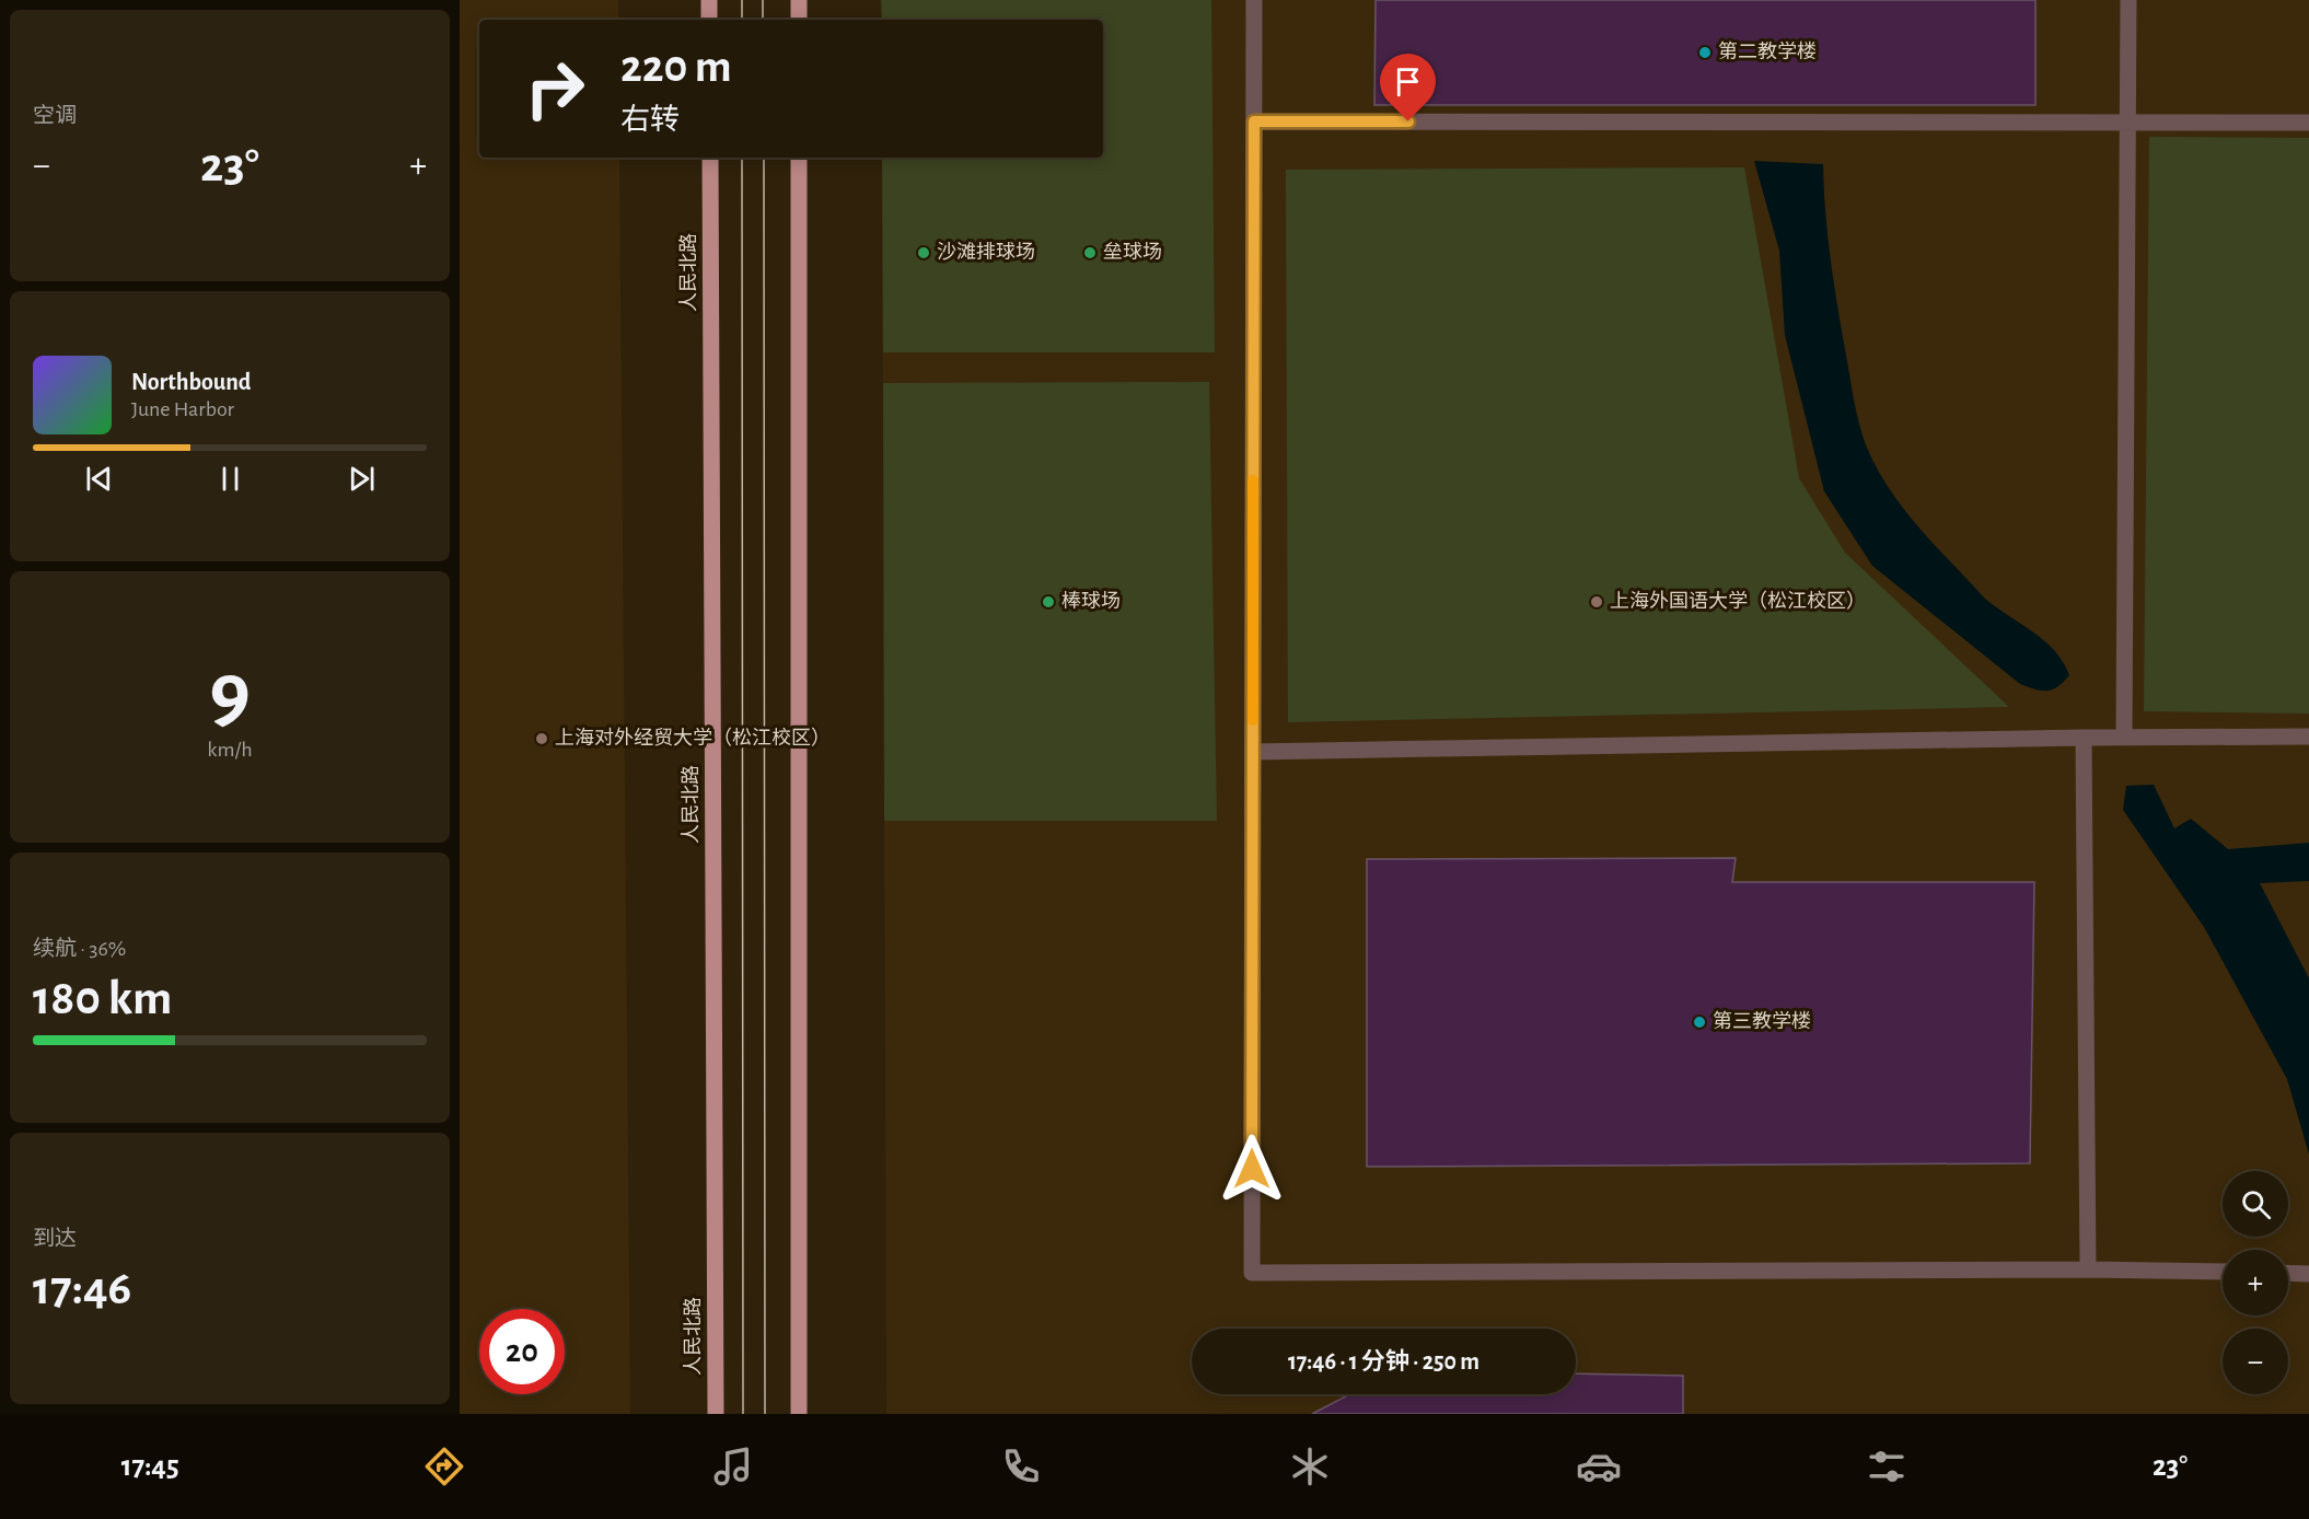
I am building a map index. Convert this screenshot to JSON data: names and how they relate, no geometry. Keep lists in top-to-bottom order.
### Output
{
  "streets": {
    "main road": ["人民北路"]
  },
  "places": [
    "第二教学楼",
    "沙滩排球场",
    "垒球场",
    "棒球场",
    "上海外国语大学（松江校区）",
    "上海对外经贸大学（松江校区）",
    "第三教学楼"
  ],
  "page": {
    "tile": [
      "空调",
      ["9", "km/h"],
      ["续航 · 36%", "180 km"],
      ["到达", "17:46"]
    ],
    "turn": ["220 m", "右转"],
    "heat": ["−", "23°", "+"],
    "song": ["Northbound", "June Harbor"],
    "map_buttons": ["+", "−"],
    "limit": "20",
    "trip": "17:46 · 1 分钟 · 250 m",
    "tabs": ["17:45", "23°"]
  }
}
